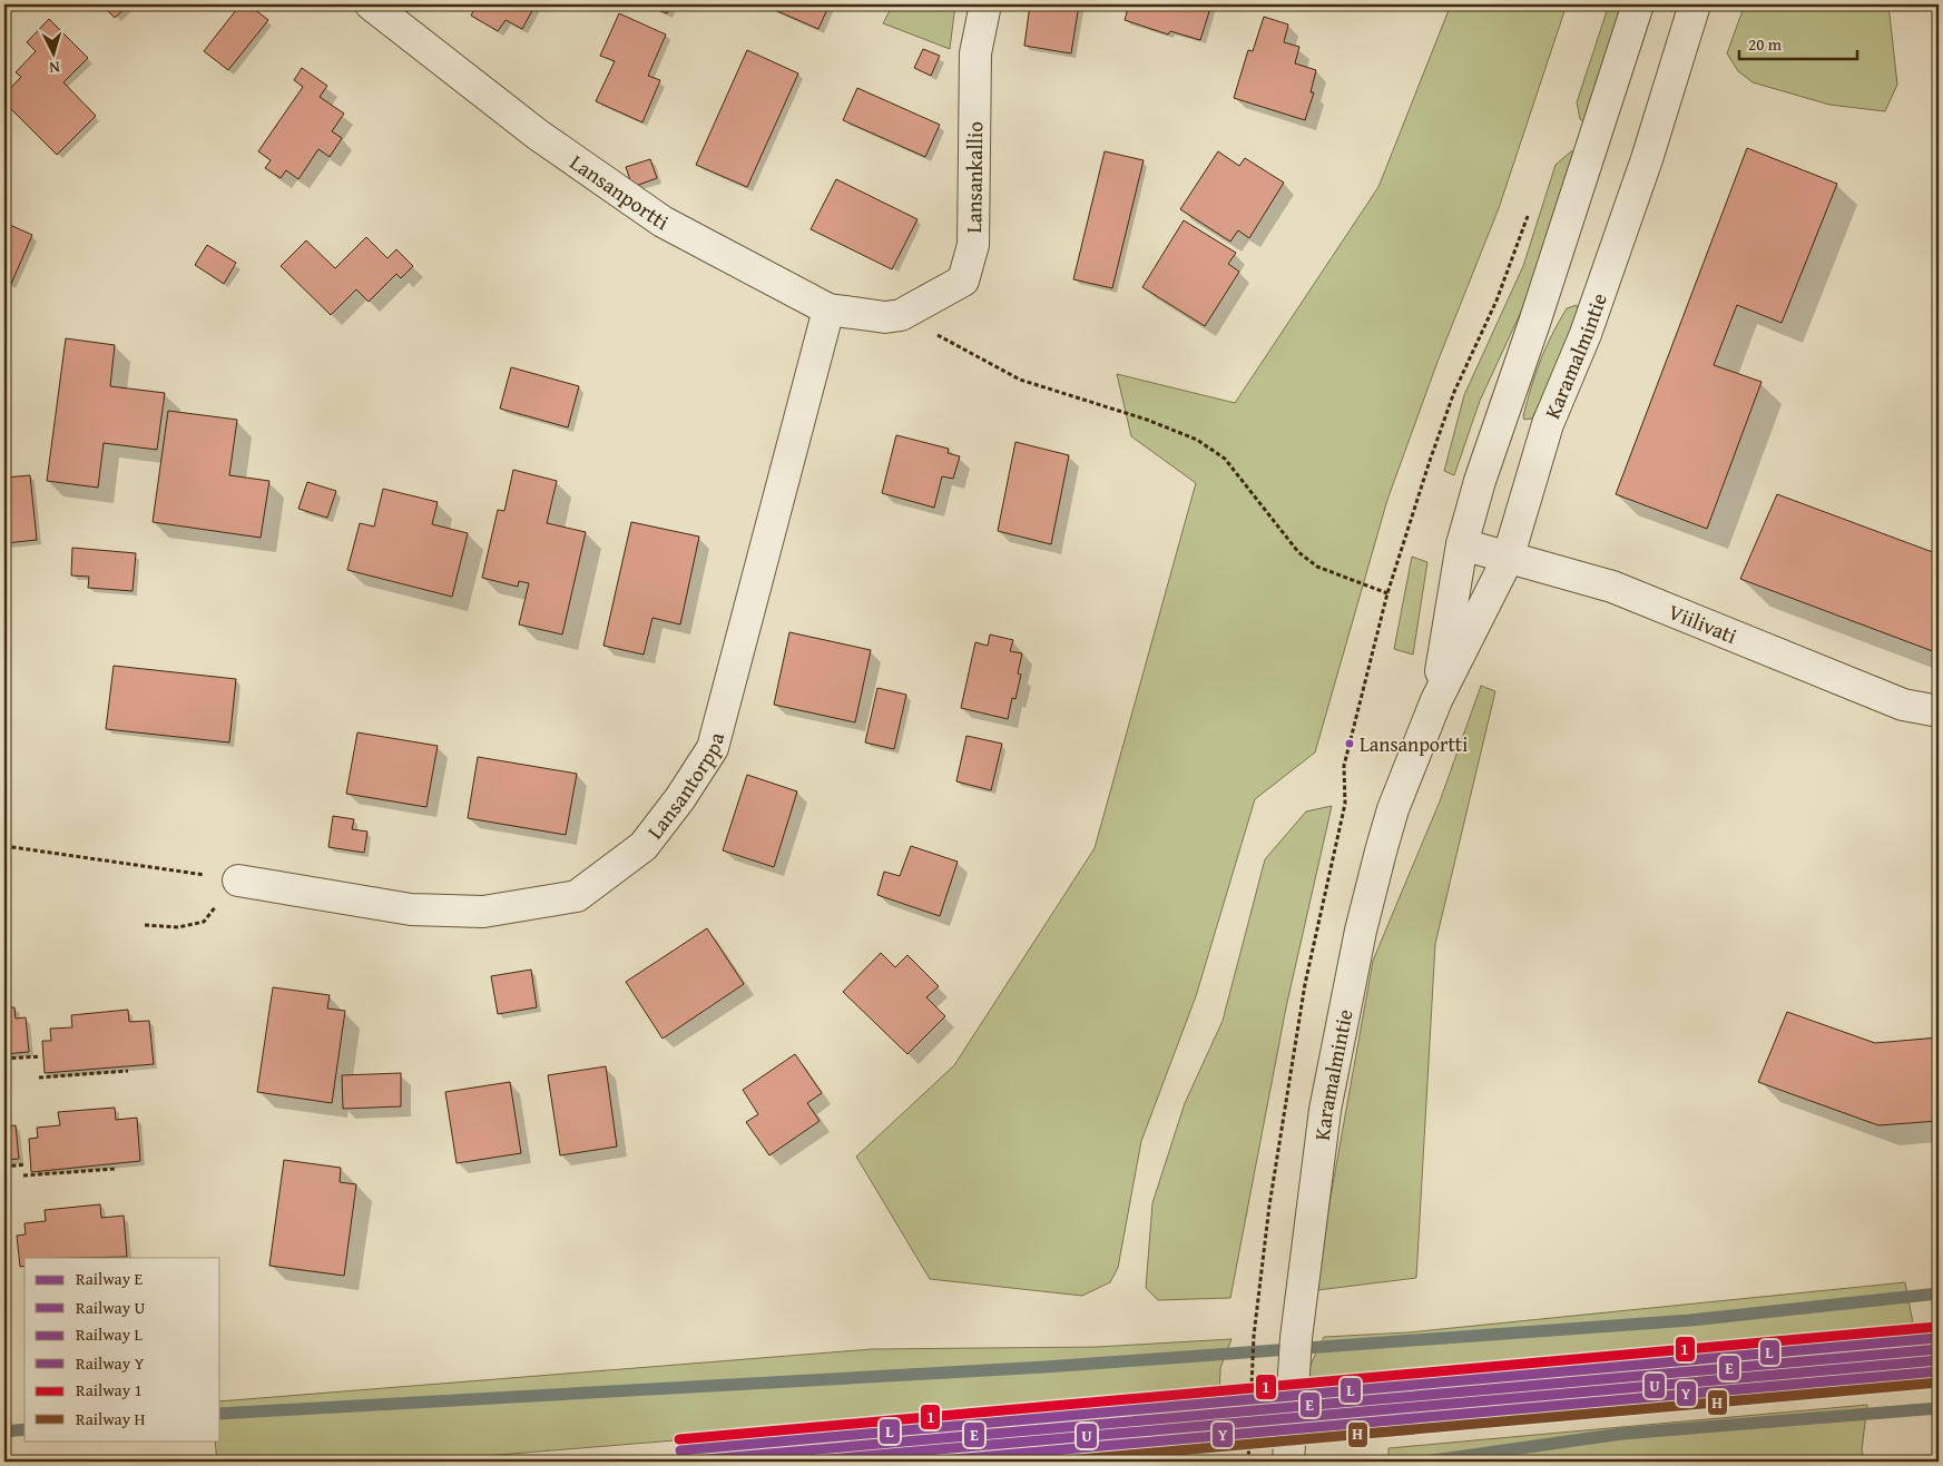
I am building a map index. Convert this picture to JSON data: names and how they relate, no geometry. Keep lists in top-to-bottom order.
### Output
{
  "streets": {
    "street": [
      "Lansankallio",
      "Lansanportti",
      "Karamalmintie",
      "Viilivati",
      "Lansantorppa"
    ]
  },
  "crossings": [
    ["Lansankallio", "Lansanportti"],
    ["Lansanportti", "Lansantorppa"],
    ["Karamalmintie", "Viilivati"]
  ],
  "places": ["Lansanportti"],
  "lines": [
    "rail line 1",
    "rail line L",
    "rail line E",
    "rail line U",
    "rail line Y",
    "rail line H"
  ],
  "legend": [
    "Railway E",
    "Railway U",
    "Railway L",
    "Railway Y",
    "Railway 1",
    "Railway H"
  ],
  "scale_bar": "20 m",
  "north": "bottom"
}
